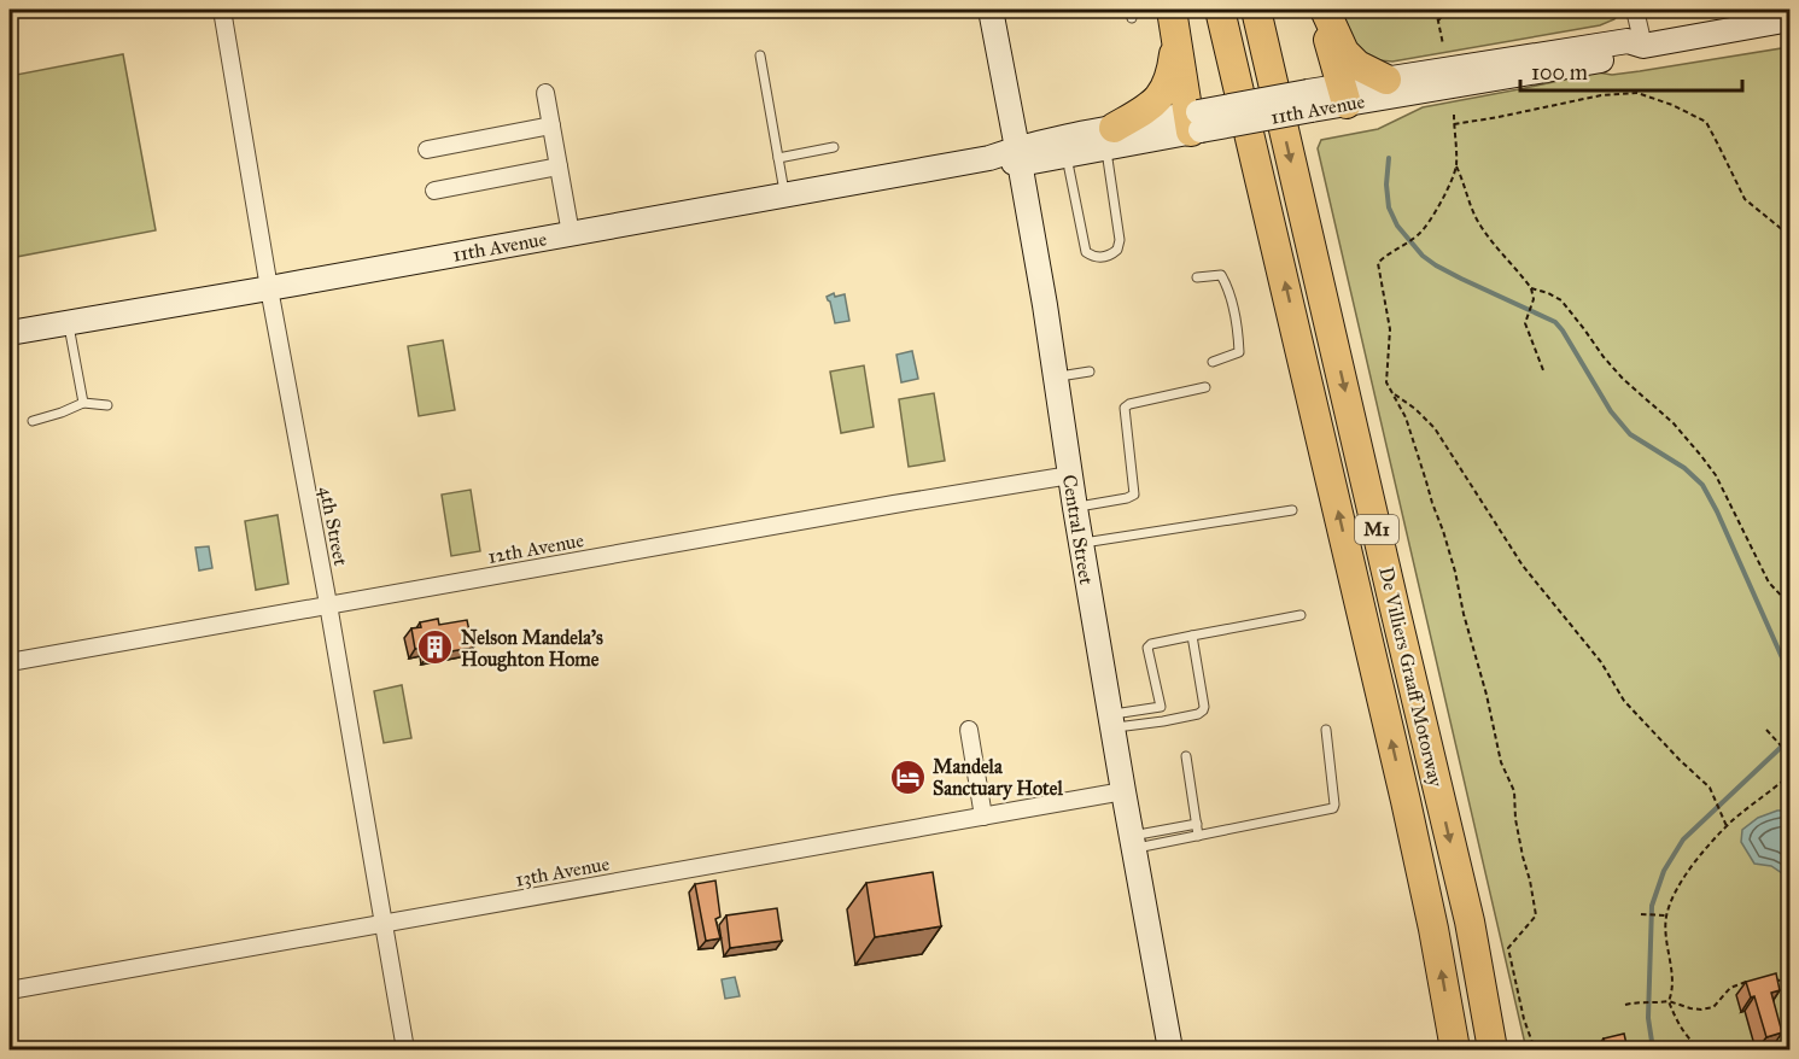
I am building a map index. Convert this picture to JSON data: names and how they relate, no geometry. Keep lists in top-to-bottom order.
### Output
{
  "streets": {
    "highway": ["M1", "De Villiers Graaff Motorway"],
    "main road": ["11th Avenue", "Central Street"],
    "street": ["4th Street", "12th Avenue", "13th Avenue"]
  },
  "crossings": [
    ["11th Avenue", "4th Street"],
    ["11th Avenue", "Central Street"],
    ["4th Street", "12th Avenue"],
    ["4th Street", "13th Avenue"],
    ["Central Street", "12th Avenue"],
    ["Central Street", "13th Avenue"]
  ],
  "places": {
    "building": ["Nelson Mandela's Houghton Home"],
    "hotel": ["Mandela Sanctuary Hotel"]
  },
  "scale_bar": "100 m"
}
